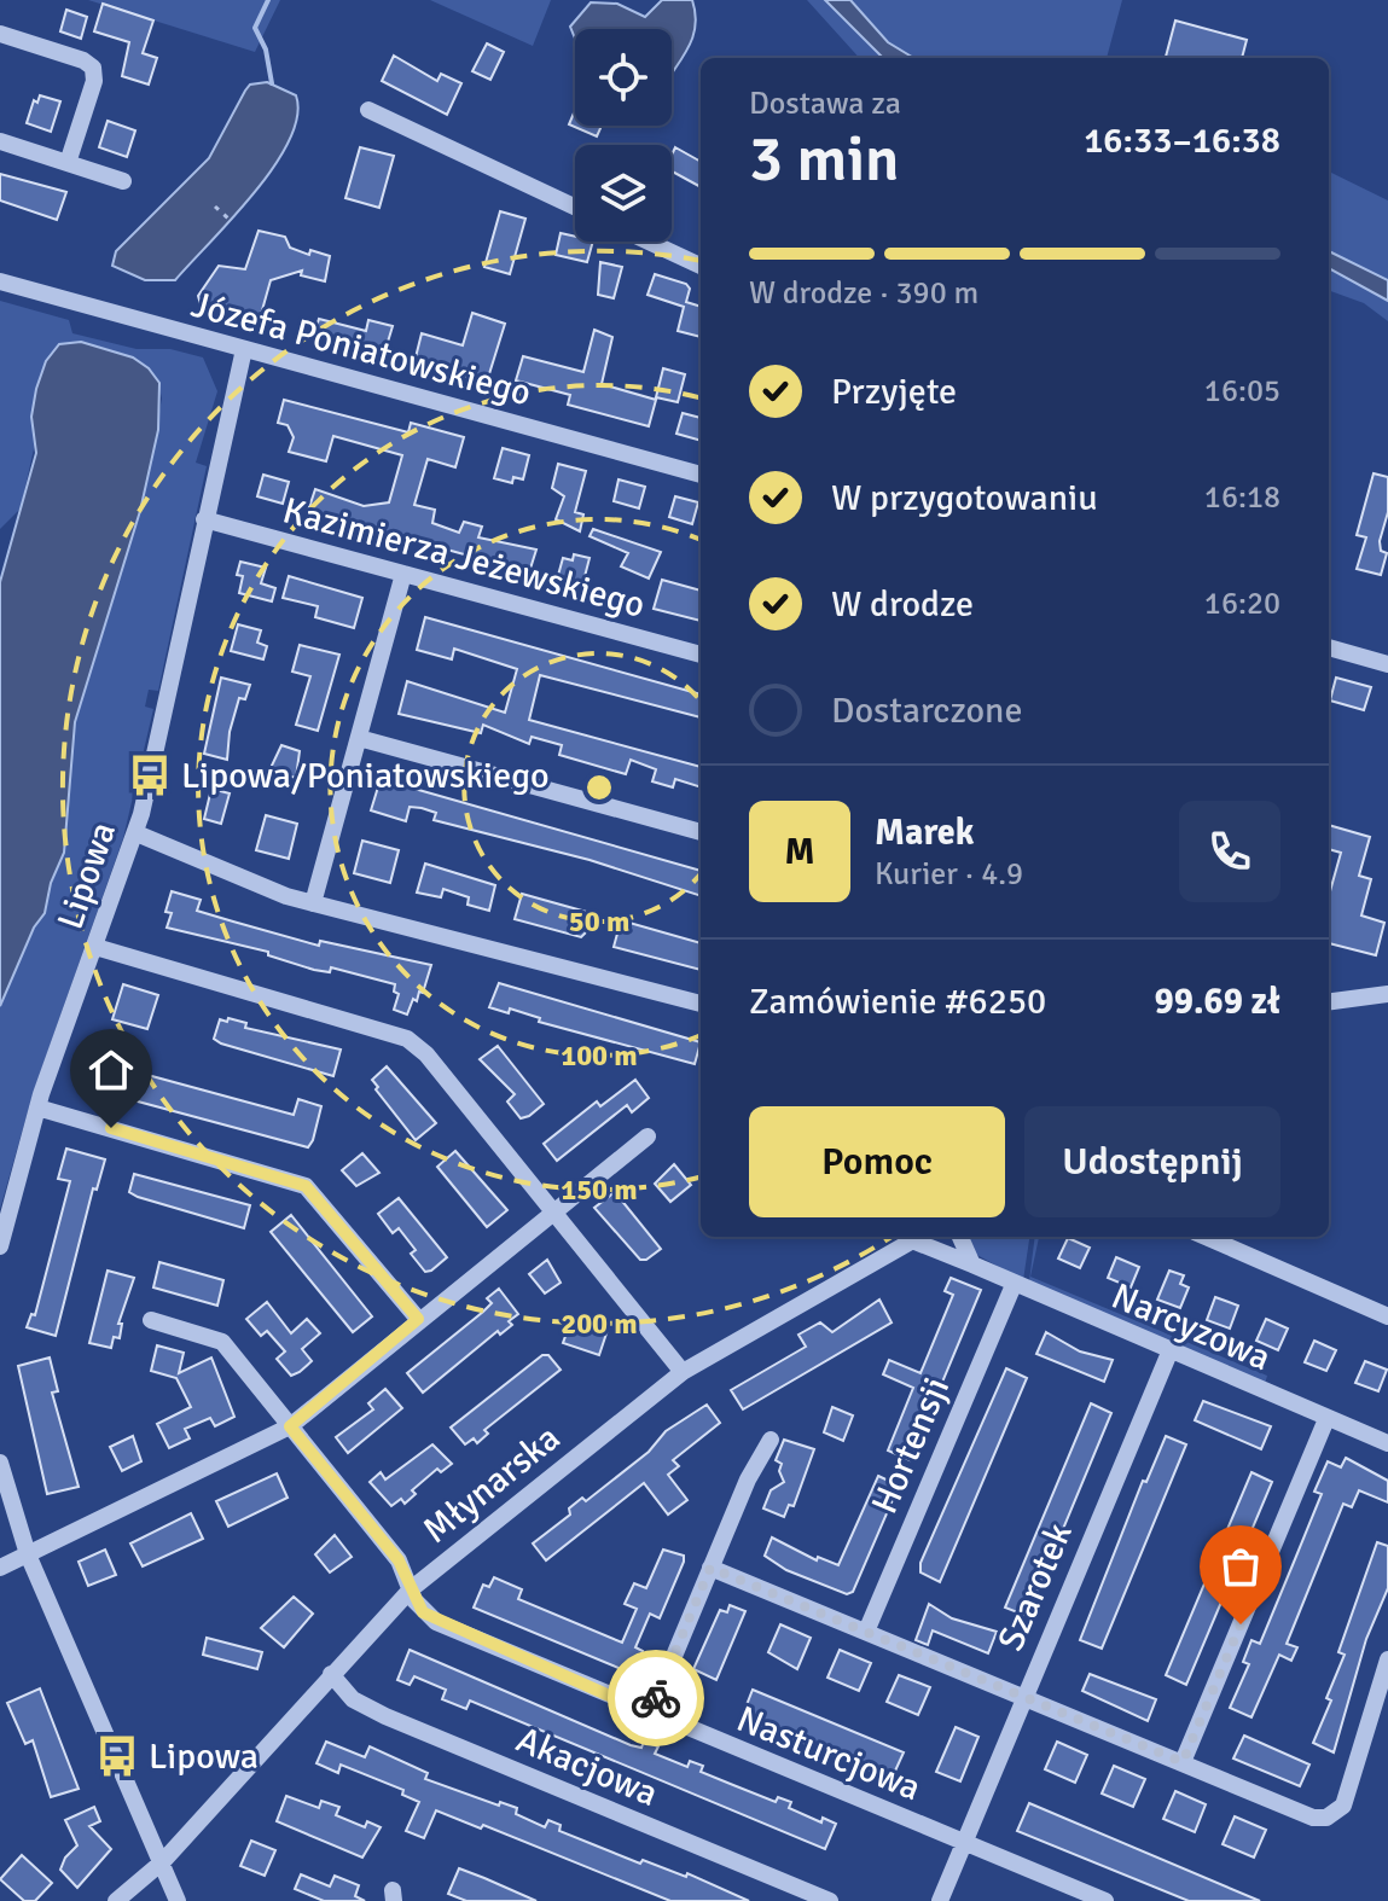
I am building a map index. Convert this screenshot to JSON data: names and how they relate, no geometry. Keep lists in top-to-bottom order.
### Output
{
  "streets": {
    "street": [
      "Józefa Poniatowskiego",
      "Kazimierza Jeżewskiego",
      "Lipowa",
      "Narcyzowa",
      "Hortensji",
      "Młynarska",
      "Szarotek",
      "Nasturcjowa",
      "Akacjowa"
    ]
  },
  "crossings": [
    ["Józefa Poniatowskiego", "Lipowa"],
    ["Kazimierza Jeżewskiego", "Lipowa"],
    ["Narcyzowa", "Hortensji"],
    ["Narcyzowa", "Młynarska"],
    ["Narcyzowa", "Szarotek"],
    ["Młynarska", "Nasturcjowa"],
    ["Młynarska", "Akacjowa"],
    ["Szarotek", "Nasturcjowa"]
  ],
  "places": {
    "bus stop": ["Lipowa/Poniatowskiego", "Lipowa"]
  },
  "page": {
    "heading": ["3 min", "Dostawa za", "16:33–16:38"],
    "panel": [
      "Marek",
      "Kurier · 4.9",
      "Zamówienie #6250",
      "99.69 zł"
    ],
    "bar": "W drodze · 390 m",
    "list": [
      ["Przyjęte", "16:05"],
      ["W przygotowaniu", "16:18"],
      ["W drodze", "16:20"],
      "Dostarczone"
    ],
    "round": "M",
    "buttons": ["Pomoc", "Udostępnij"]
  },
  "rings": [
    "50 m",
    "100 m",
    "150 m",
    "200 m"
  ]
}
